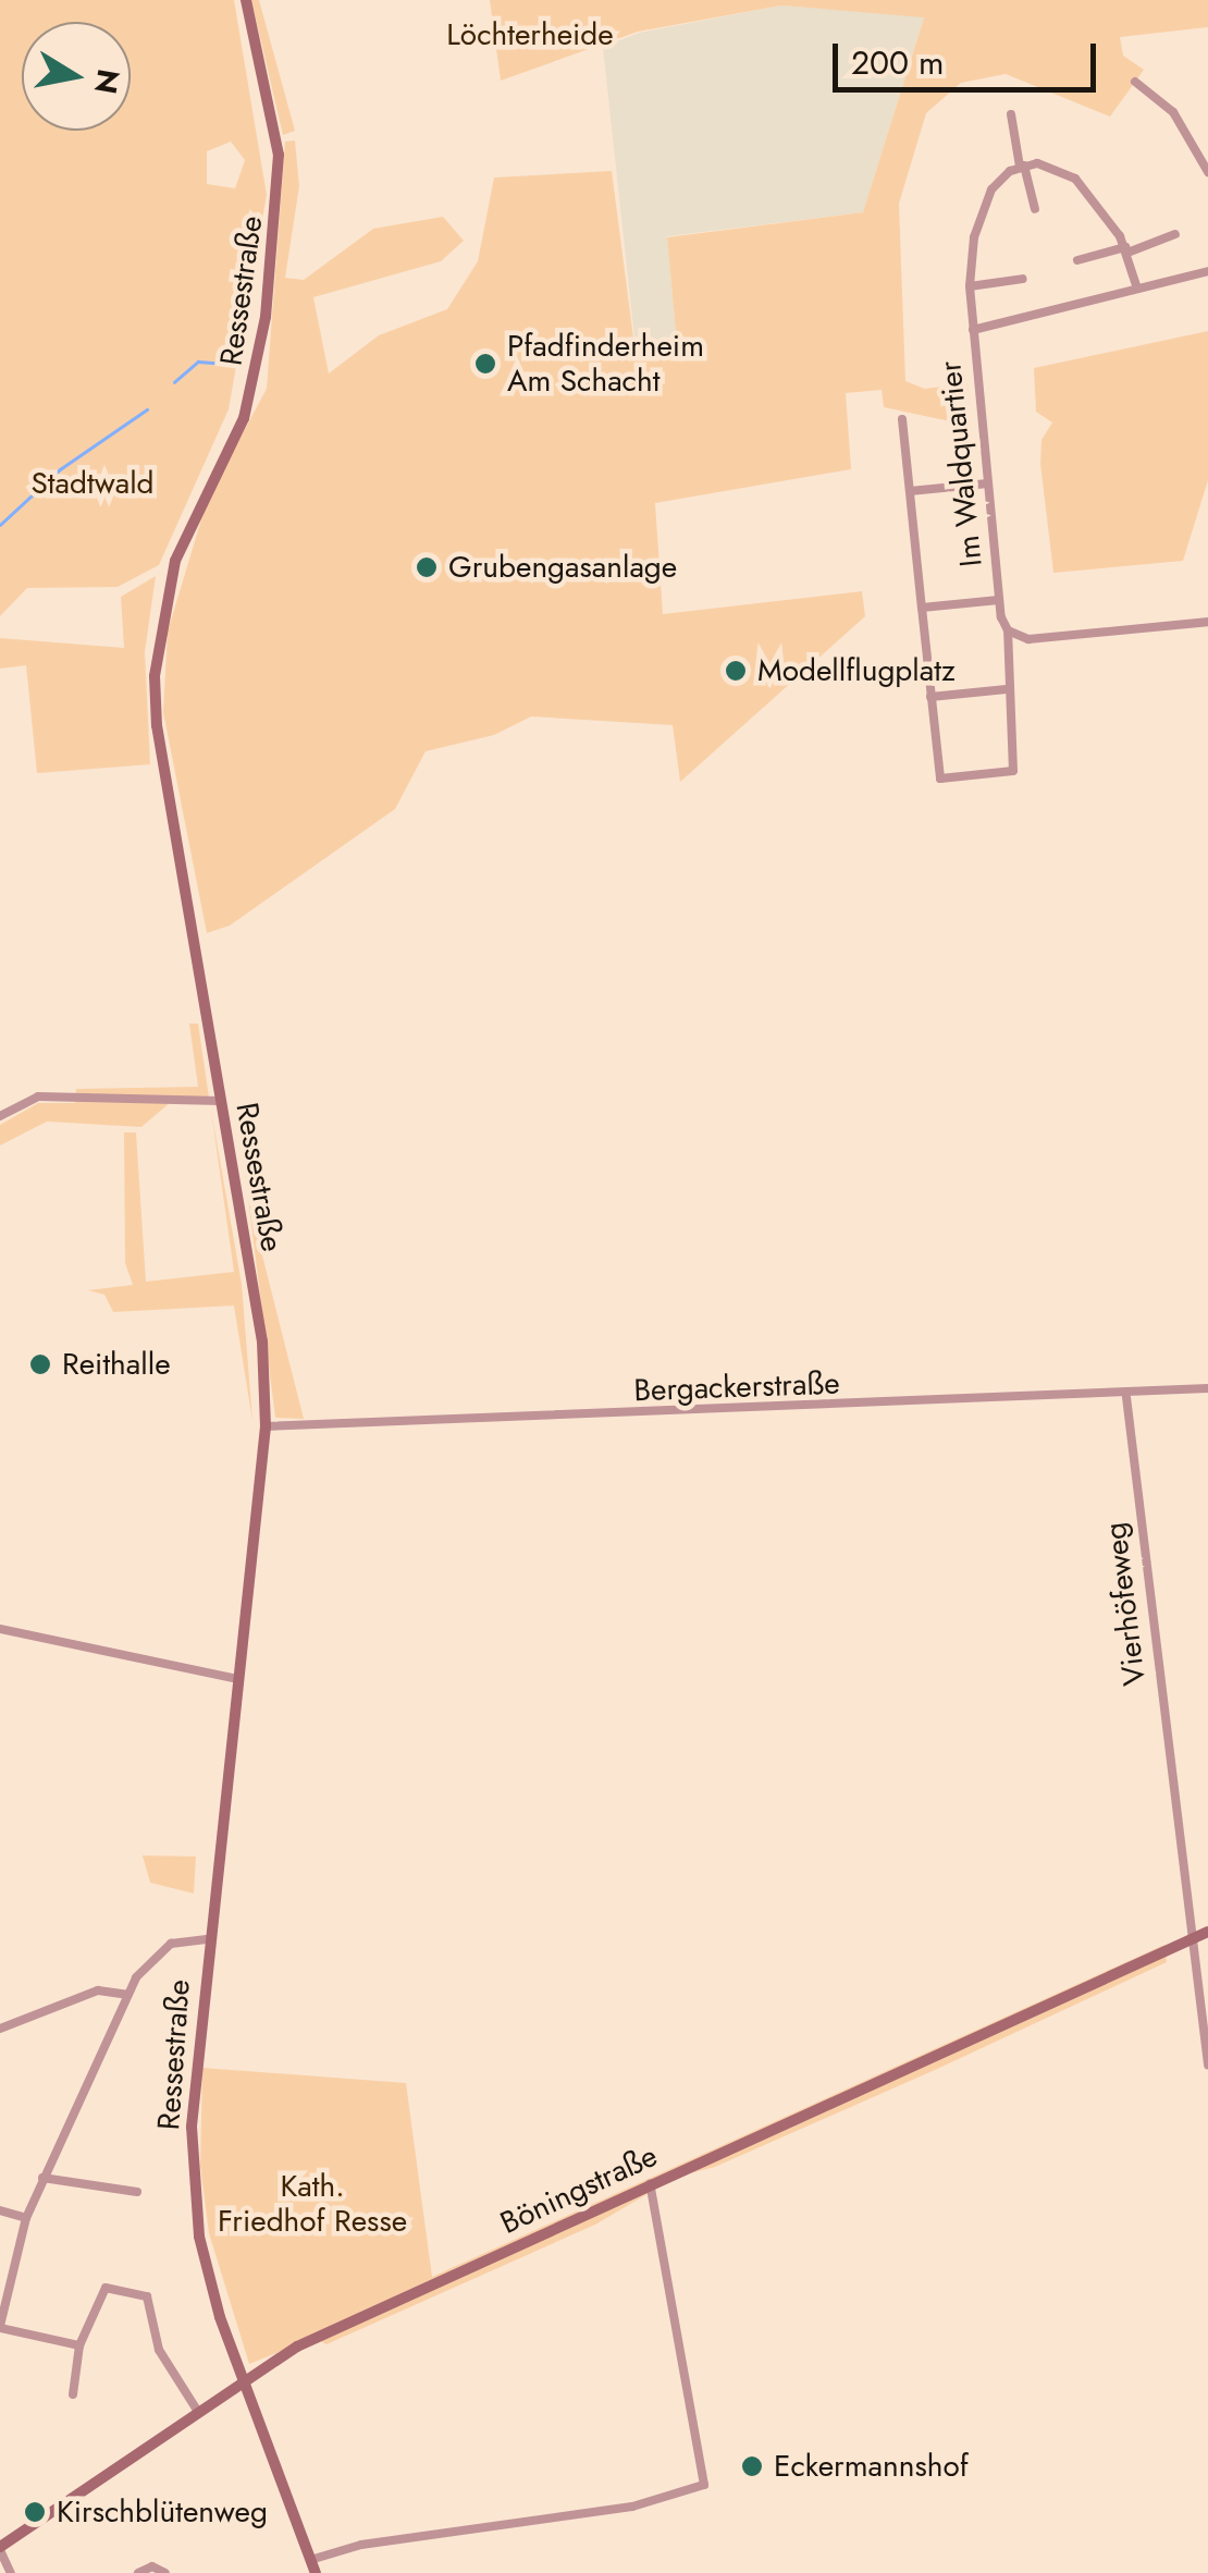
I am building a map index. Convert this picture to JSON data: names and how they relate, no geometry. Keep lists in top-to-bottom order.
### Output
{
  "streets": {
    "main road": ["Ressestraße", "Böningstraße"],
    "street": ["Im Waldquartier", "Bergackerstraße", "Vierhöfeweg"]
  },
  "crossings": [
    ["Ressestraße", "Bergackerstraße"],
    ["Ressestraße", "Böningstraße"],
    ["Bergackerstraße", "Vierhöfeweg"],
    ["Vierhöfeweg", "Böningstraße"]
  ],
  "parks": ["Löchterheide", "Stadtwald", "Kath. Friedhof Resse"],
  "places": [
    "Pfadfinderheim Am Schacht",
    "Grubengasanlage",
    "Modellflugplatz",
    "Reithalle",
    "Eckermannshof",
    "Kirschblütenweg"
  ],
  "scale_bar": "200 m",
  "north": "right"
}
